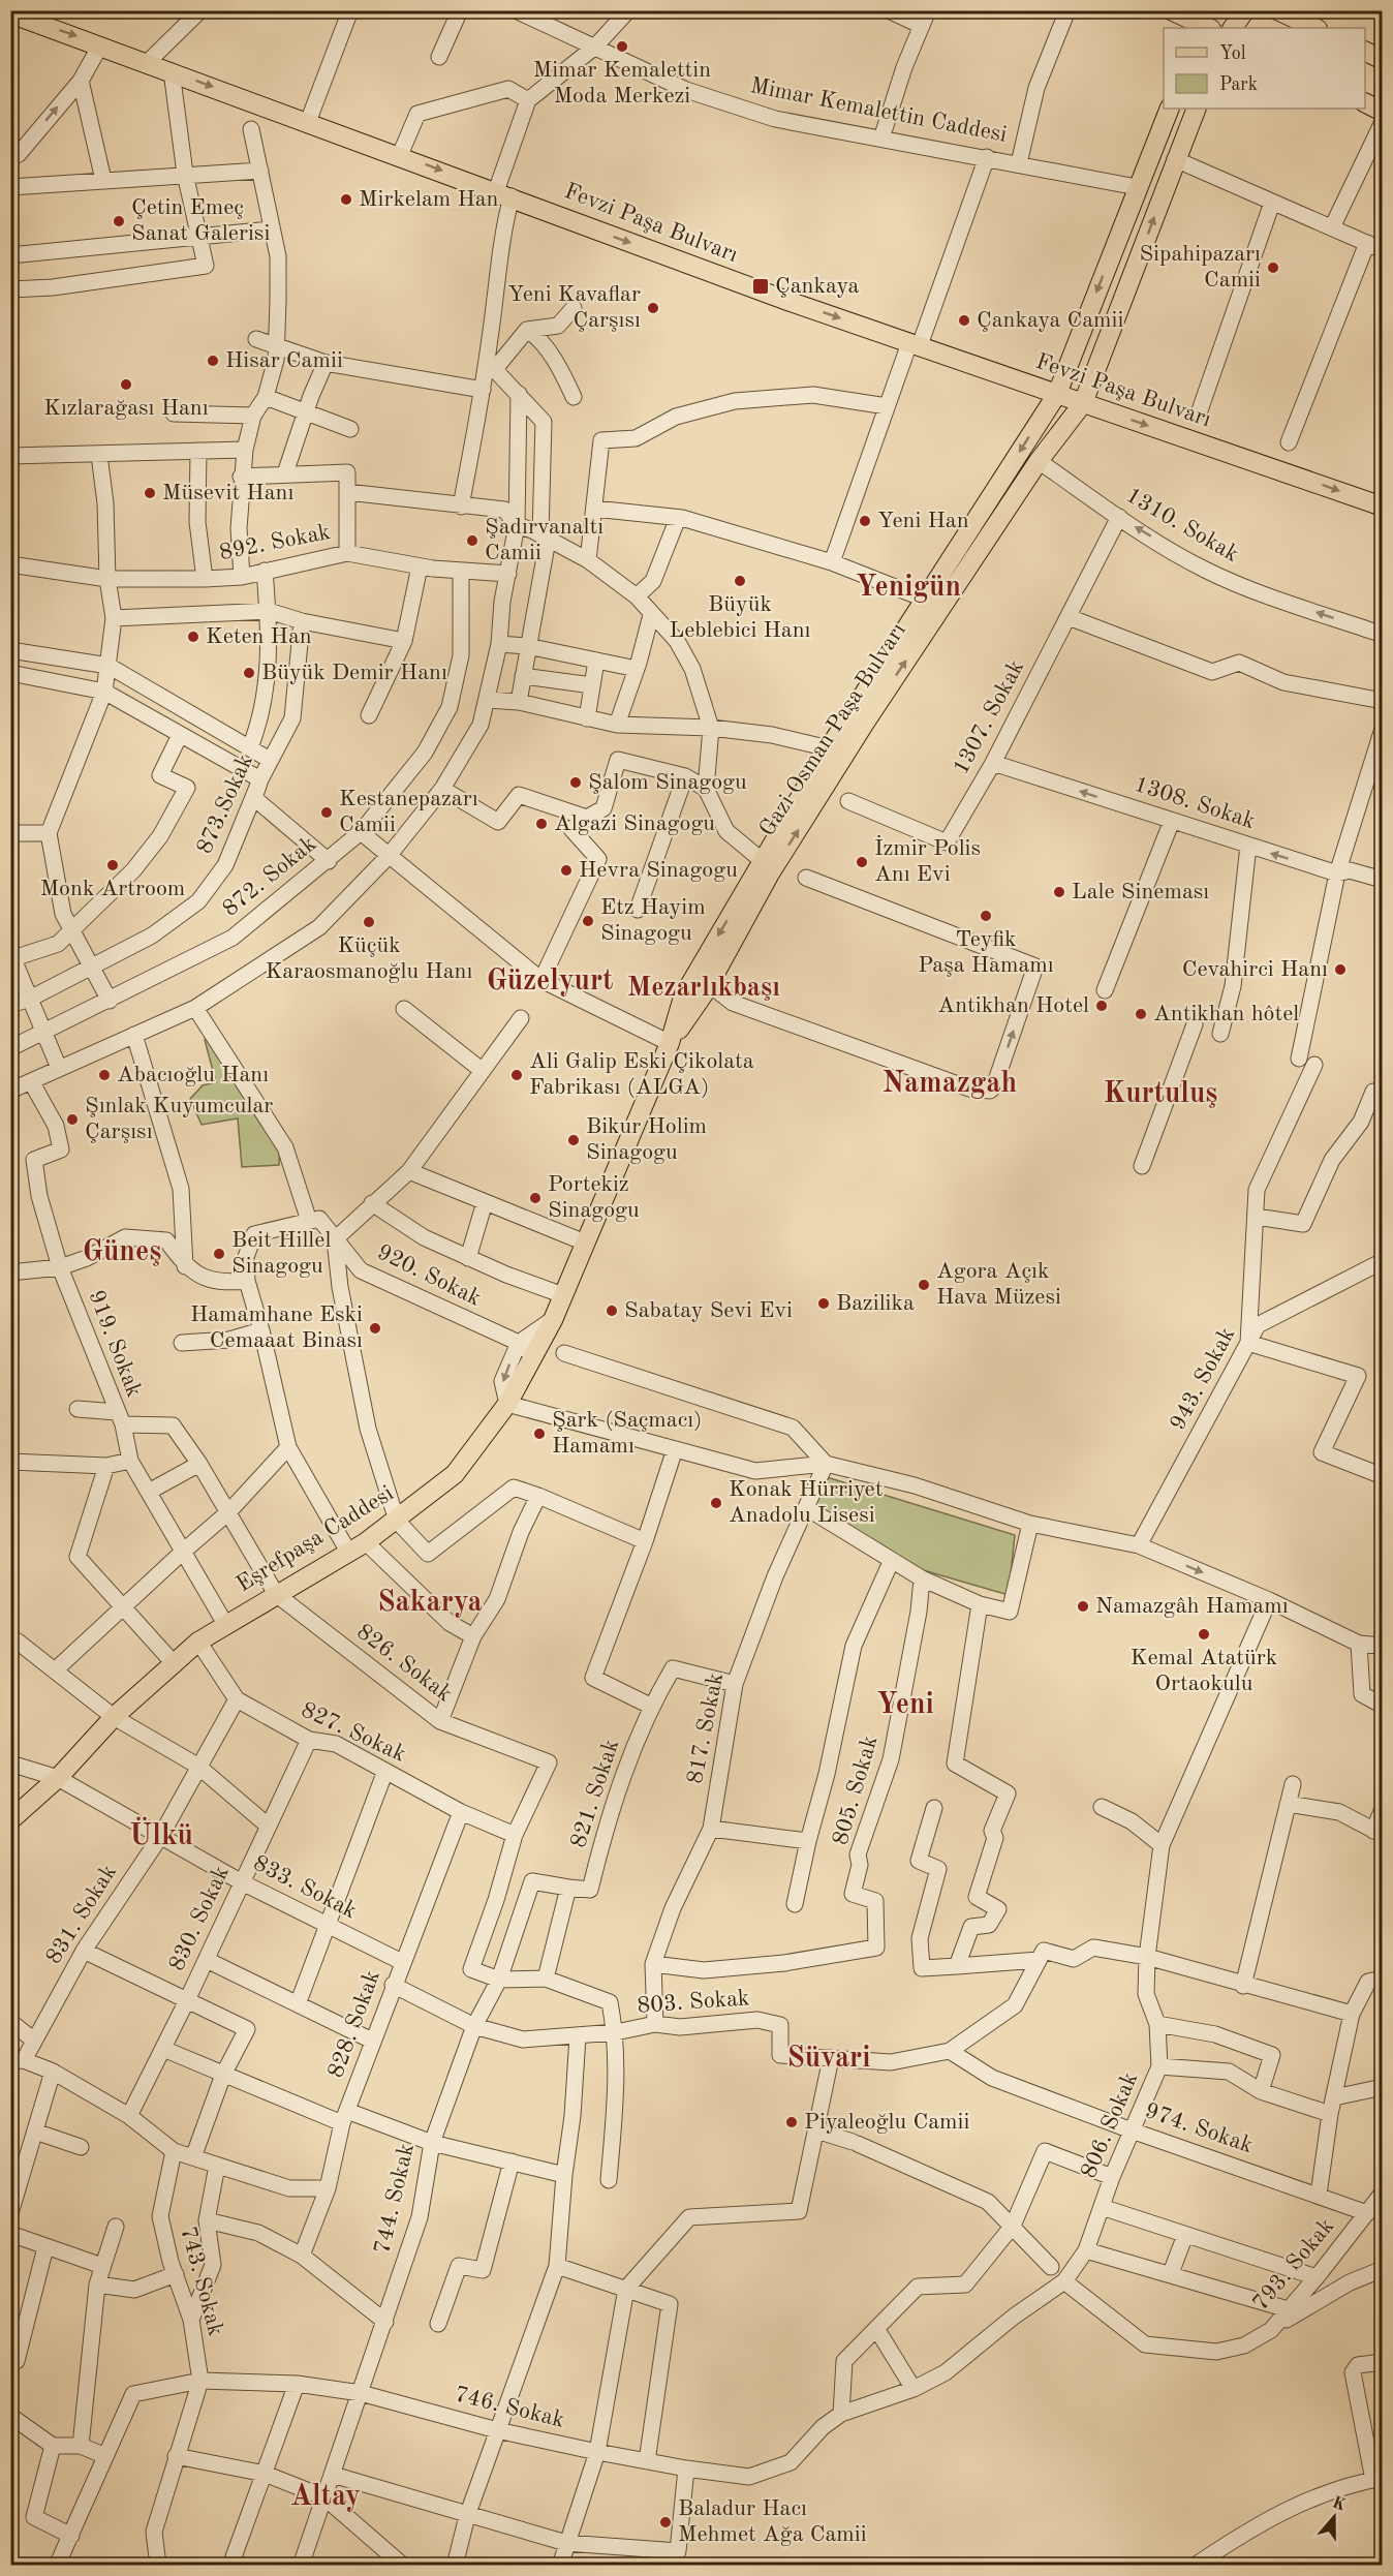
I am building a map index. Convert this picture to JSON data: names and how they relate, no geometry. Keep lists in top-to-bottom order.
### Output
{
  "streets": {
    "main road": ["Fevzi Paşa Bulvarı", "Gazi Osman Paşa Bulvarı", "Eşrefpaşa Caddesi"],
    "street": [
      "Mimar Kemalettin Caddesi",
      "1310. Sokak",
      "892. Sokak",
      "1307. Sokak",
      "1308. Sokak",
      "873.Sokak",
      "872. Sokak",
      "920. Sokak",
      "919. Sokak",
      "943. Sokak",
      "826. Sokak",
      "817. Sokak",
      "827. Sokak",
      "805. Sokak",
      "821. Sokak",
      "833. Sokak",
      "831. Sokak",
      "830. Sokak",
      "803. Sokak",
      "828. Sokak",
      "806. Sokak",
      "974. Sokak",
      "744. Sokak",
      "793. Sokak",
      "743. Sokak",
      "746. Sokak"
    ]
  },
  "crossings": [
    ["Mimar Kemalettin Caddesi", "Gazi Osman Paşa Bulvarı"],
    ["Fevzi Paşa Bulvarı", "Gazi Osman Paşa Bulvarı"],
    ["1310. Sokak", "1307. Sokak"],
    ["1310. Sokak", "Gazi Osman Paşa Bulvarı"],
    ["892. Sokak", "872. Sokak"],
    ["1307. Sokak", "1308. Sokak"],
    ["Gazi Osman Paşa Bulvarı", "Eşrefpaşa Caddesi"],
    ["920. Sokak", "Eşrefpaşa Caddesi"],
    ["919. Sokak", "Eşrefpaşa Caddesi"],
    ["919. Sokak", "826. Sokak"],
    ["Eşrefpaşa Caddesi", "826. Sokak"],
    ["Eşrefpaşa Caddesi", "827. Sokak"],
    ["Eşrefpaşa Caddesi", "833. Sokak"],
    ["826. Sokak", "827. Sokak"],
    ["826. Sokak", "803. Sokak"],
    ["826. Sokak", "744. Sokak"],
    ["817. Sokak", "805. Sokak"],
    ["817. Sokak", "821. Sokak"],
    ["817. Sokak", "803. Sokak"],
    ["827. Sokak", "831. Sokak"],
    ["827. Sokak", "830. Sokak"],
    ["827. Sokak", "828. Sokak"],
    ["821. Sokak", "744. Sokak"],
    ["833. Sokak", "831. Sokak"],
    ["833. Sokak", "830. Sokak"],
    ["833. Sokak", "828. Sokak"],
    ["803. Sokak", "828. Sokak"],
    ["803. Sokak", "974. Sokak"],
    ["803. Sokak", "744. Sokak"],
    ["806. Sokak", "974. Sokak"],
    ["806. Sokak", "793. Sokak"],
    ["806. Sokak", "746. Sokak"],
    ["974. Sokak", "793. Sokak"],
    ["744. Sokak", "746. Sokak"],
    ["743. Sokak", "746. Sokak"]
  ],
  "one_way": ["Fevzi Paşa Bulvarı", "1308. Sokak"],
  "districts": [
    "Yenigün",
    "Güzelyurt",
    "Mezarlıkbaşı",
    "Namazgah",
    "Kurtuluş",
    "Güneş",
    "Sakarya",
    "Yeni",
    "Ülkü",
    "Süvari",
    "Altay"
  ],
  "places": {
    "other": [
      "Mimar Kemalettin Moda Merkezi",
      "Mirkelam Han",
      "Çetin Emeç Sanat Galerisi",
      "Sipahipazarı Camii",
      "Yeni Kavaflar Çarşısı",
      "Çankaya Camii",
      "Hisar Camii",
      "Kızlarağası Hanı",
      "Müsevit Hanı",
      "Yeni Han",
      "Şadırvanaltı Camii",
      "Büyük Leblebici Hanı",
      "Keten Han",
      "Büyük Demir Hanı",
      "Şalom Sinagogu",
      "Kestanepazarı Camii",
      "Algazi Sinagogu",
      "İzmir Polis Anı Evi",
      "Monk Artroom",
      "Hevra Sinagogu",
      "Lale Sineması",
      "Teyfik Paşa Hamamı",
      "Etz Hayim Sinagogu",
      "Küçük Karaosmanoğlu Hanı",
      "Cevahirci Hanı",
      "Antikhan Hotel",
      "Antikhan hôtel",
      "Abacıoğlu Hanı",
      "Ali Galip Eski Çikolata Fabrikası (ALGA)",
      "Şınlak Kuyumcular Çarşısı",
      "Bikur Holim Sinagogu",
      "Portekiz Sinagogu",
      "Beit Hillel Sinagogu",
      "Agora Açık Hava Müzesi",
      "Bazilika",
      "Sabatay Sevi Evi",
      "Hamamhane Eski Cemaaat Binası",
      "Şark (Saçmacı) Hamamı",
      "Konak Hürriyet Anadolu Lisesi",
      "Namazgâh Hamamı",
      "Kemal Atatürk Ortaokulu",
      "Piyaleoğlu Camii",
      "Baladur Hacı Mehmet Ağa Camii"
    ],
    "transit": ["Çankaya"]
  },
  "legend": ["Yol", "Park"],
  "north": "top"
}
